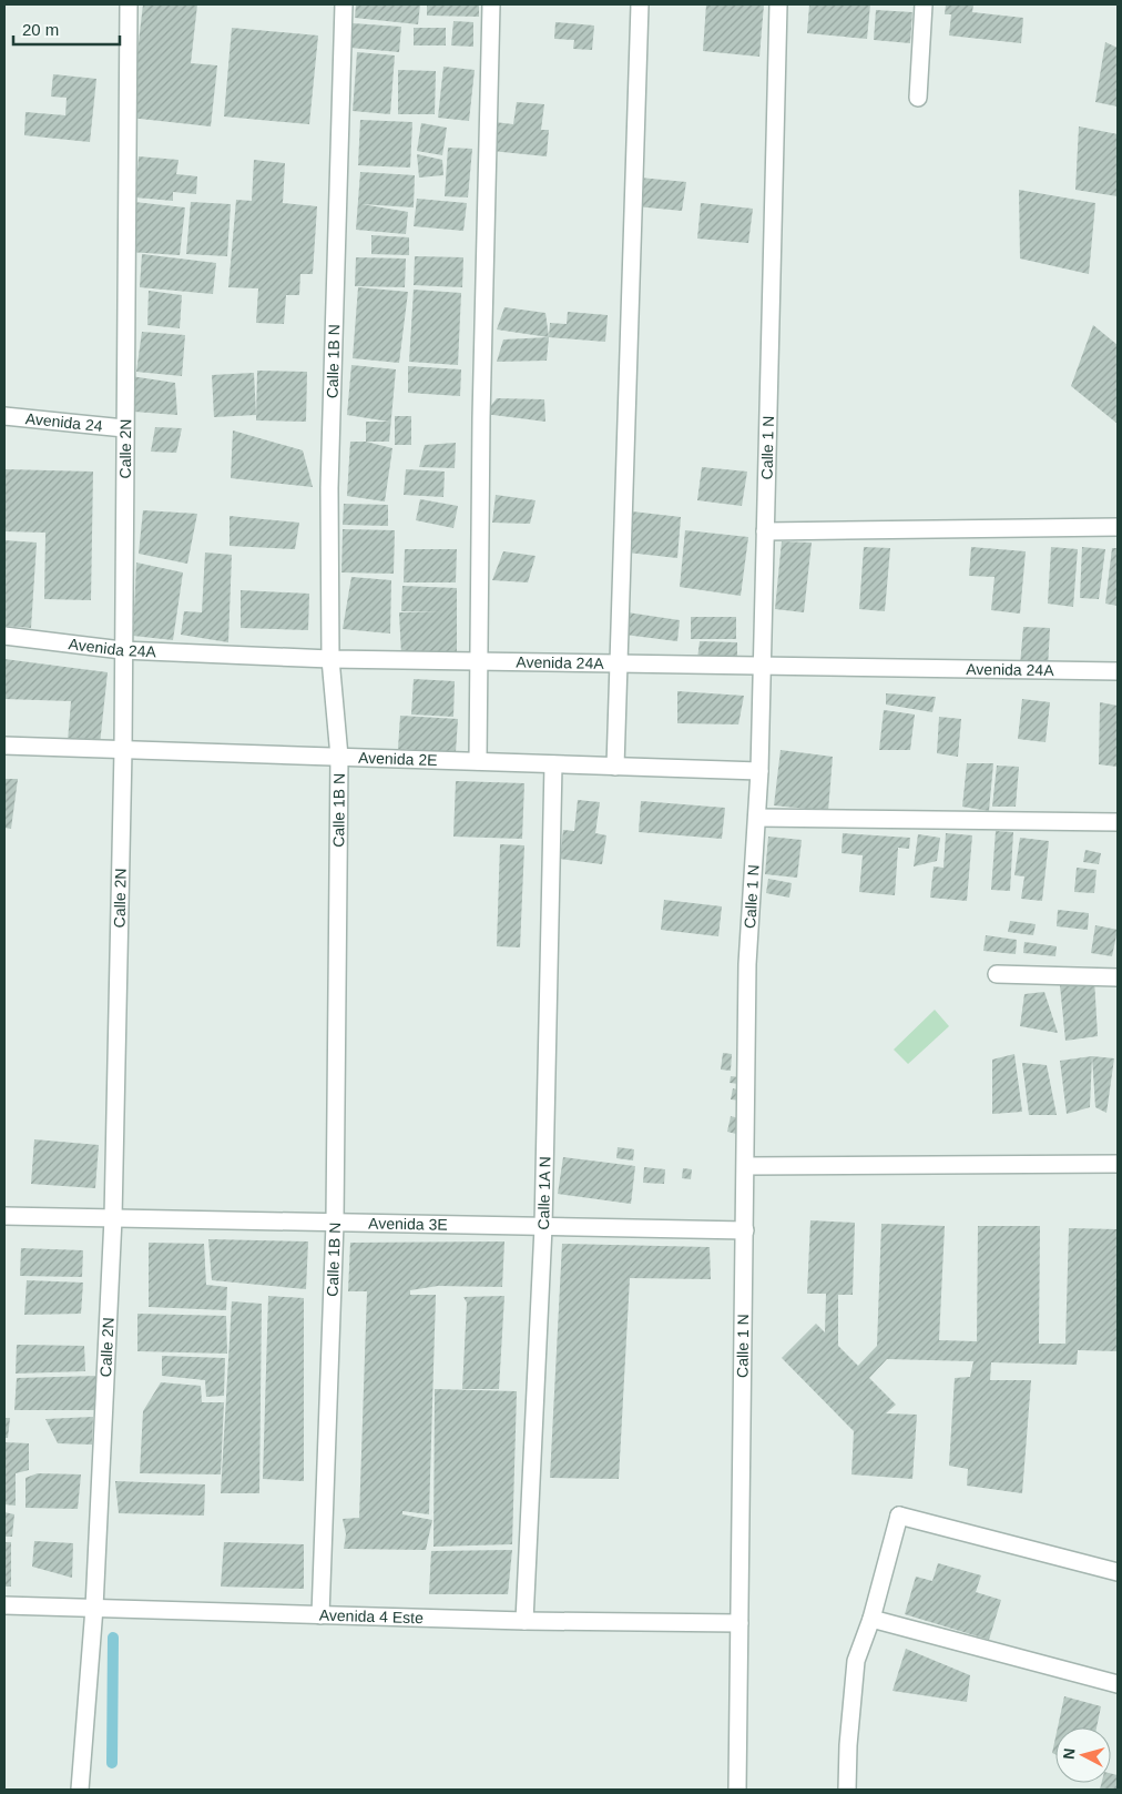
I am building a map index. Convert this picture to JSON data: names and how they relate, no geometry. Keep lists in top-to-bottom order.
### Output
{
  "streets": {
    "street": [
      "Calle 1B N",
      "Avenida 24",
      "Calle 2N",
      "Calle 1 N",
      "Avenida 24A",
      "Avenida 2E",
      "Calle 1A N",
      "Avenida 3E",
      "Avenida 4 Este"
    ]
  },
  "crossings": [
    ["Calle 1B N", "Avenida 24A"],
    ["Calle 1B N", "Avenida 2E"],
    ["Calle 1B N", "Avenida 3E"],
    ["Calle 1B N", "Avenida 4 Este"],
    ["Avenida 24", "Calle 2N"],
    ["Calle 2N", "Avenida 24A"],
    ["Calle 2N", "Avenida 2E"],
    ["Calle 2N", "Avenida 3E"],
    ["Calle 2N", "Avenida 4 Este"],
    ["Calle 1 N", "Avenida 24A"],
    ["Calle 1 N", "Avenida 2E"],
    ["Calle 1 N", "Avenida 3E"],
    ["Calle 1 N", "Avenida 4 Este"],
    ["Avenida 2E", "Calle 1A N"],
    ["Calle 1A N", "Avenida 3E"],
    ["Calle 1A N", "Avenida 4 Este"]
  ],
  "scale_bar": "20 m",
  "north": "left"
}
